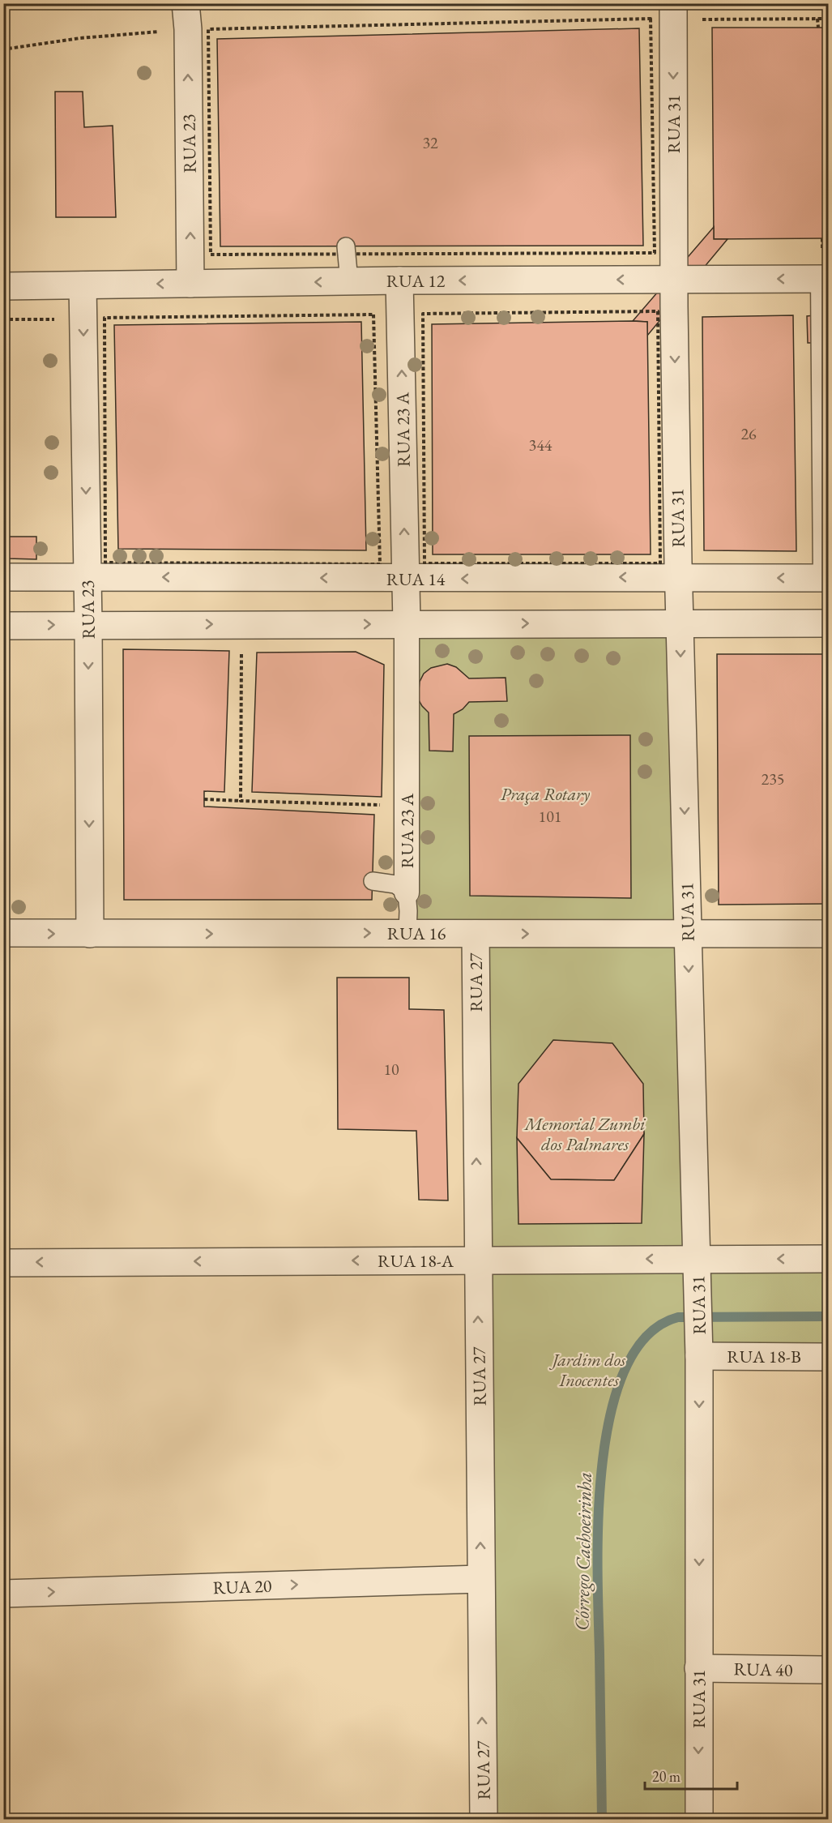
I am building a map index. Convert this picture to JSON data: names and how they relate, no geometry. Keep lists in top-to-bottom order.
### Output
{
  "streets": {
    "street": [
      "RUA 31",
      "RUA 23",
      "RUA 12",
      "RUA 23 A",
      "RUA 14",
      "RUA 16",
      "RUA 27",
      "RUA 18-A",
      "RUA 18-B",
      "RUA 20",
      "RUA 40"
    ]
  },
  "crossings": [
    ["RUA 31", "RUA 12"],
    ["RUA 31", "RUA 14"],
    ["RUA 31", "RUA 16"],
    ["RUA 31", "RUA 18-A"],
    ["RUA 31", "RUA 18-B"],
    ["RUA 31", "RUA 40"],
    ["RUA 23", "RUA 12"],
    ["RUA 23", "RUA 14"],
    ["RUA 23", "RUA 16"],
    ["RUA 12", "RUA 23 A"],
    ["RUA 23 A", "RUA 14"],
    ["RUA 16", "RUA 27"],
    ["RUA 27", "RUA 18-A"],
    ["RUA 27", "RUA 20"]
  ],
  "one_way": [
    "RUA 31",
    "RUA 12",
    "RUA 23 A",
    "RUA 16",
    "RUA 27",
    "RUA 18-A",
    "RUA 20"
  ],
  "water": ["Córrego Cachoeirinha"],
  "parks": ["Praça Rotary", "Memorial Zumbi dos Palmares", "Jardim dos Inocentes"],
  "house_numbers": [
    "32",
    "26",
    "344",
    "235",
    "101",
    "10"
  ],
  "scale_bar": "20 m"
}
